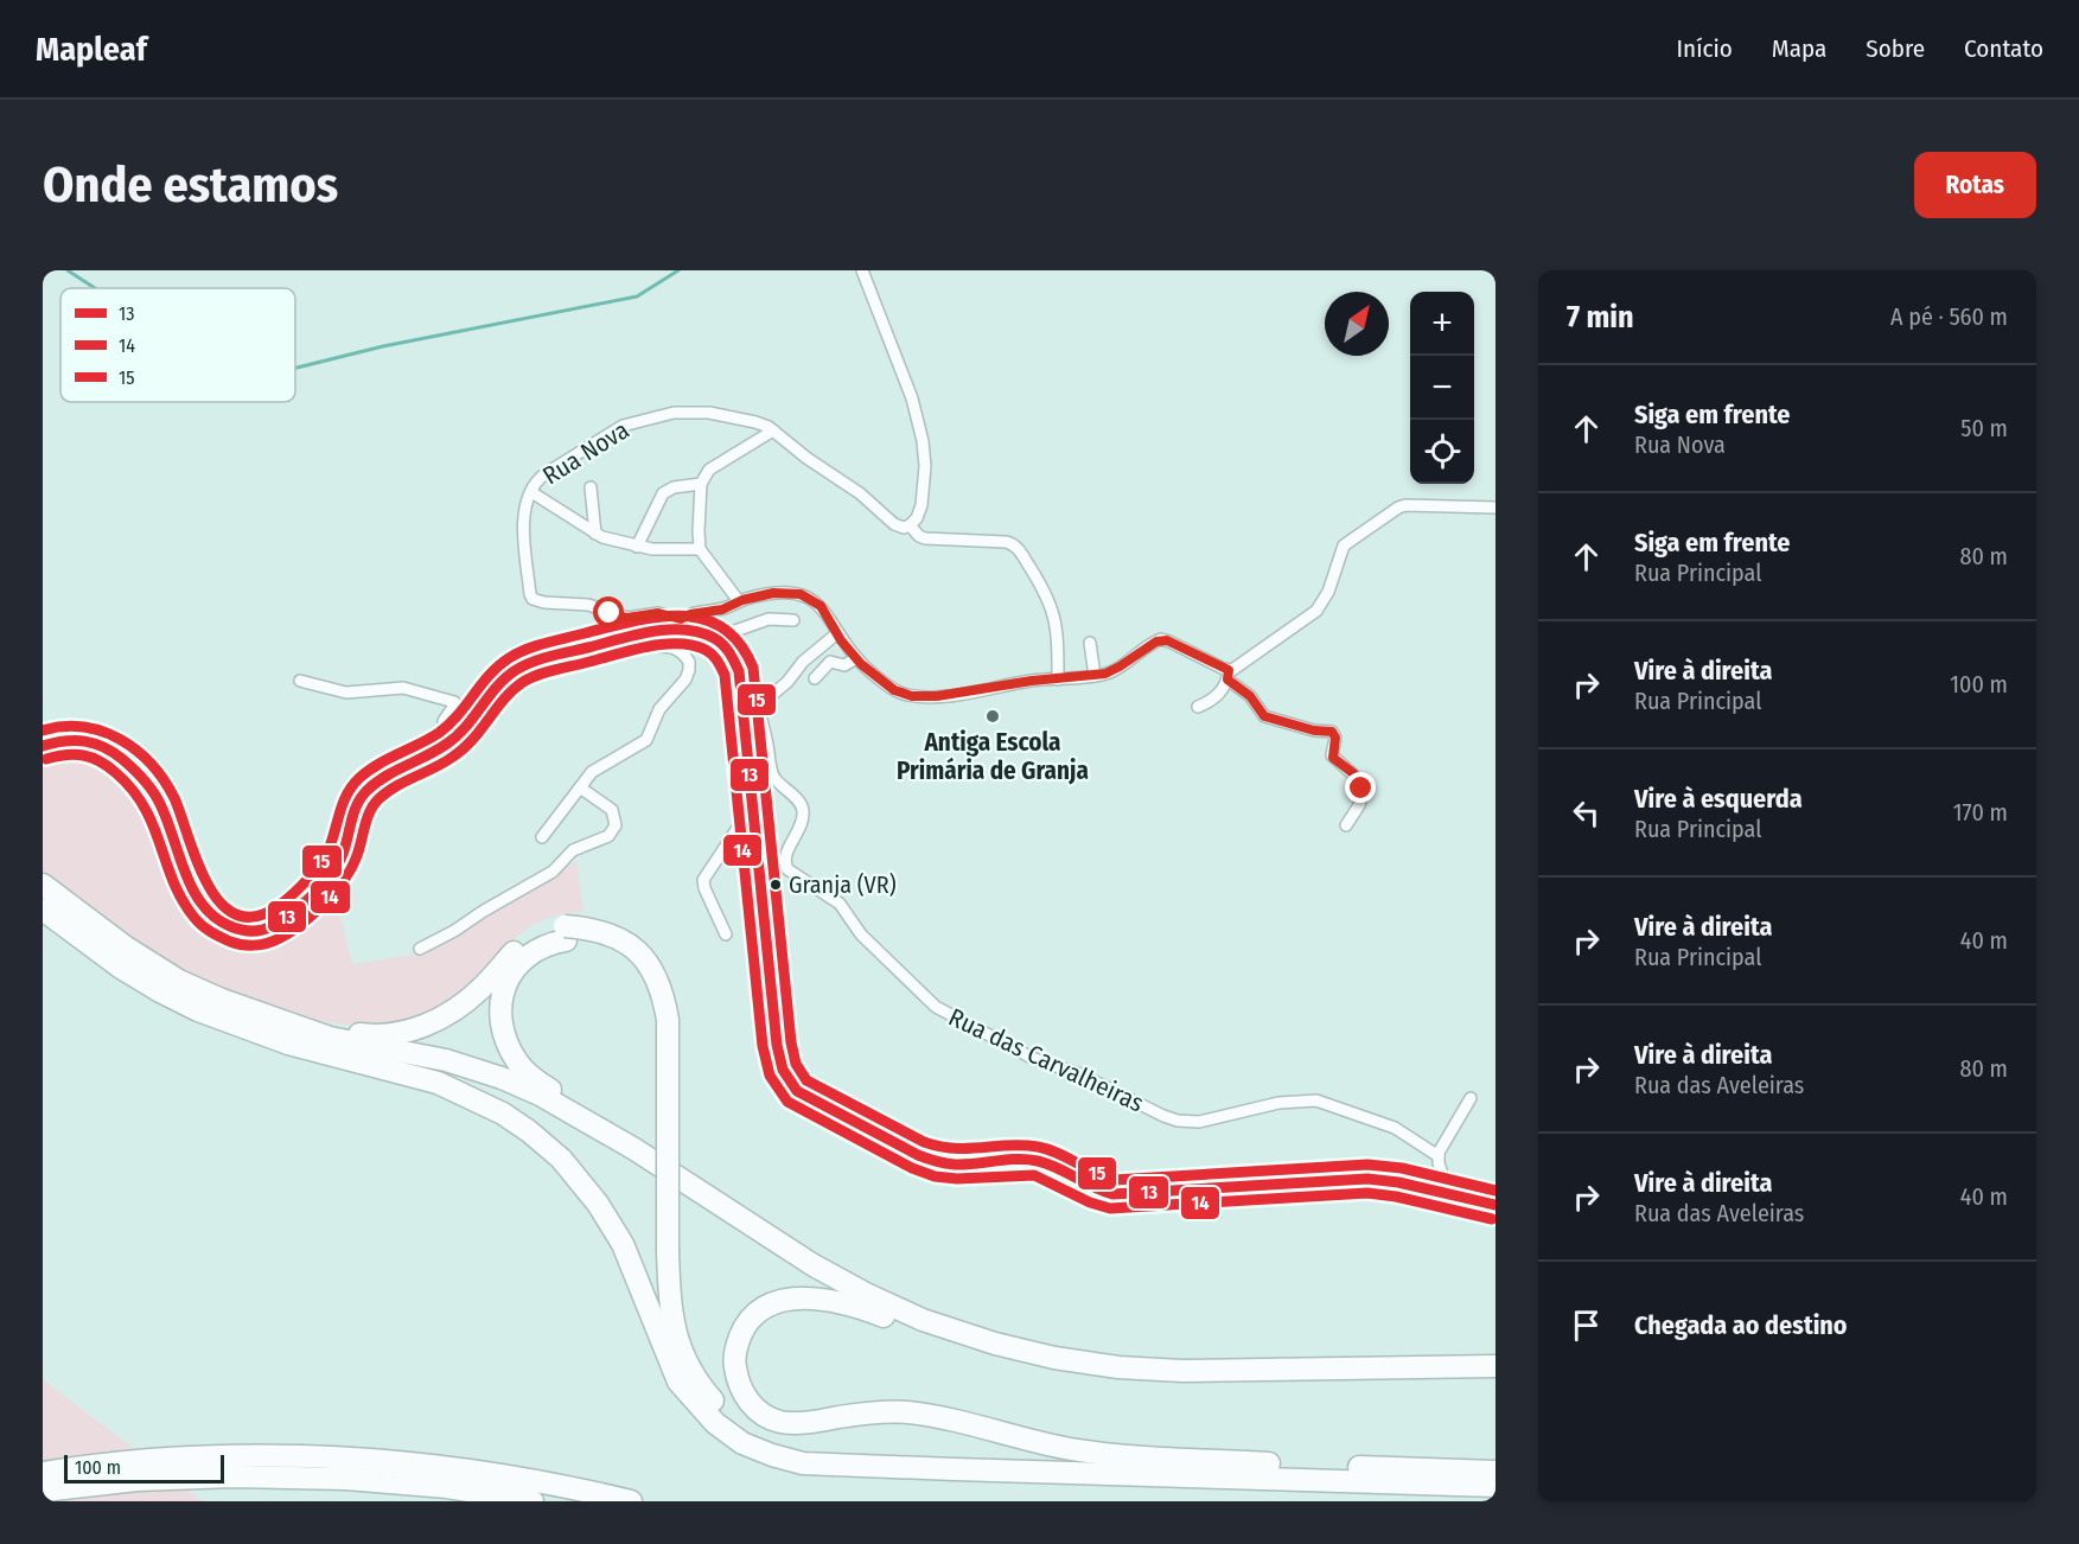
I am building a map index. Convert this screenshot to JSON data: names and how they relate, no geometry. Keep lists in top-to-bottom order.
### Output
{
  "streets": {
    "street": ["Rua Nova", "Rua das Carvalheiras"]
  },
  "places": ["Antiga Escola Primária de Granja", "Granja (VR)"],
  "lines": ["transit line 15", "transit line 13", "transit line 14"],
  "legend": ["13", "14", "15"],
  "scale_bar": "100 m",
  "north": "top right",
  "page": {
    "header": "Mapleaf",
    "nav": [
      "Início",
      "Mapa",
      "Sobre",
      "Contato"
    ],
    "buttons": "Rotas",
    "title": "Onde estamos",
    "heading": ["7 min", "A pé · 560 m"],
    "map_buttons": ["+", "−"],
    "list": [
      ["Siga em frente", "Rua Nova", "50 m"],
      ["Siga em frente", "Rua Principal", "80 m"],
      ["Vire à direita", "Rua Principal", "100 m"],
      ["Vire à esquerda", "Rua Principal", "170 m"],
      ["Vire à direita", "Rua Principal", "40 m"],
      ["Vire à direita", "Rua das Aveleiras", "80 m"],
      ["Vire à direita", "Rua das Aveleiras", "40 m"],
      "Chegada ao destino"
    ],
    "scale": "100 m"
  }
}
